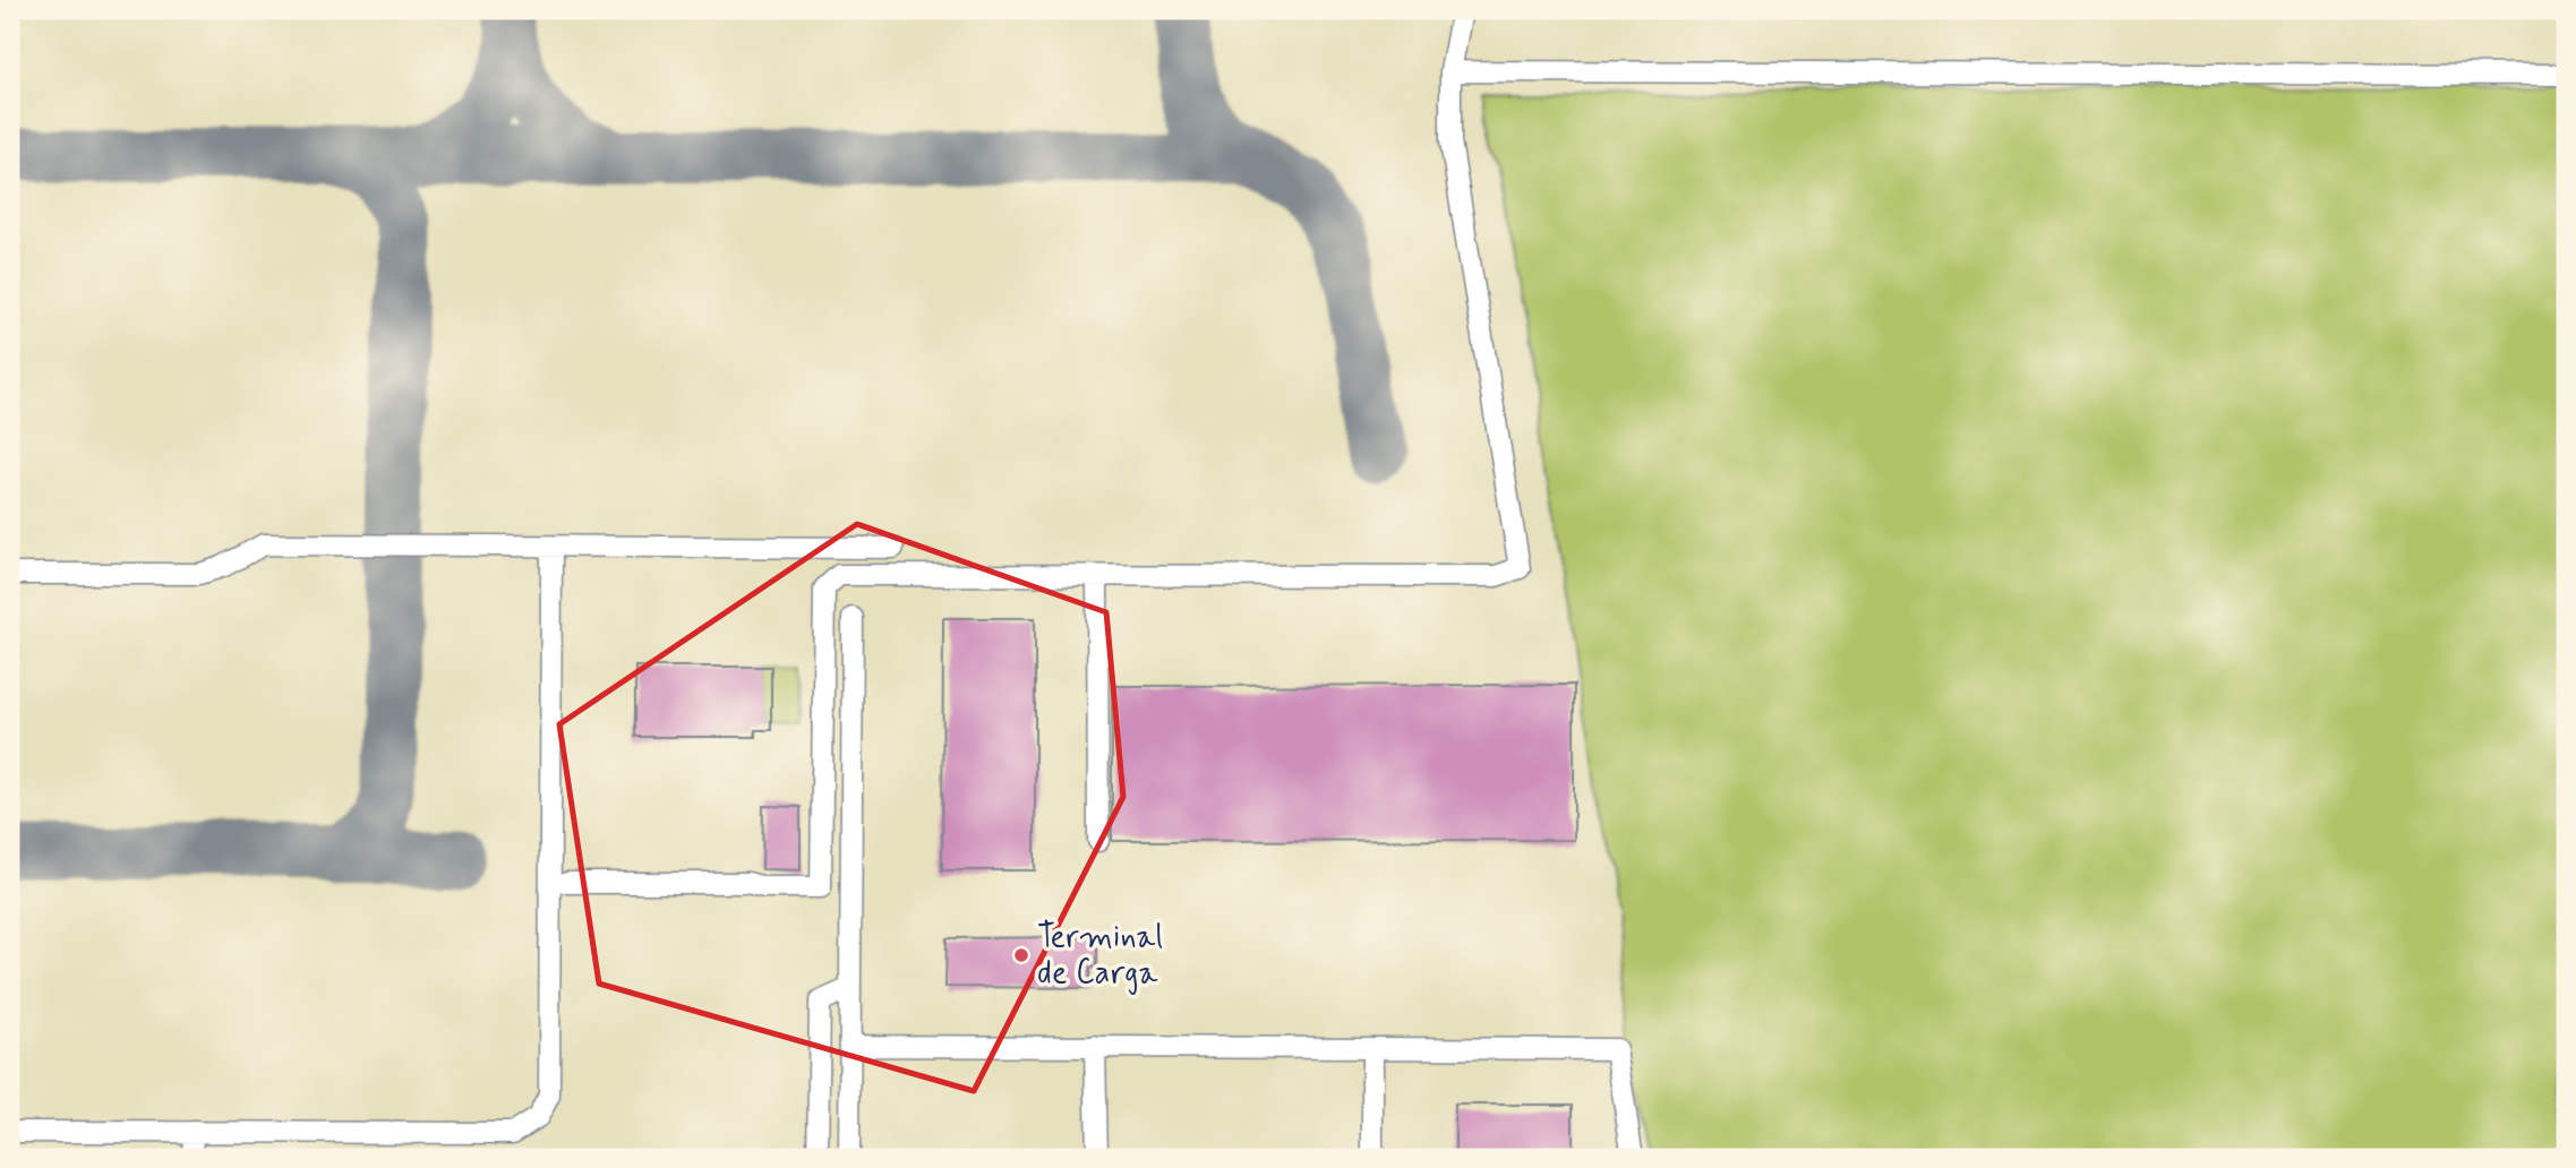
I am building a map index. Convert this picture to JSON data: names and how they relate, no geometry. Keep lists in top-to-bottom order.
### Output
{
  "places": ["Terminal de Carga"]
}
